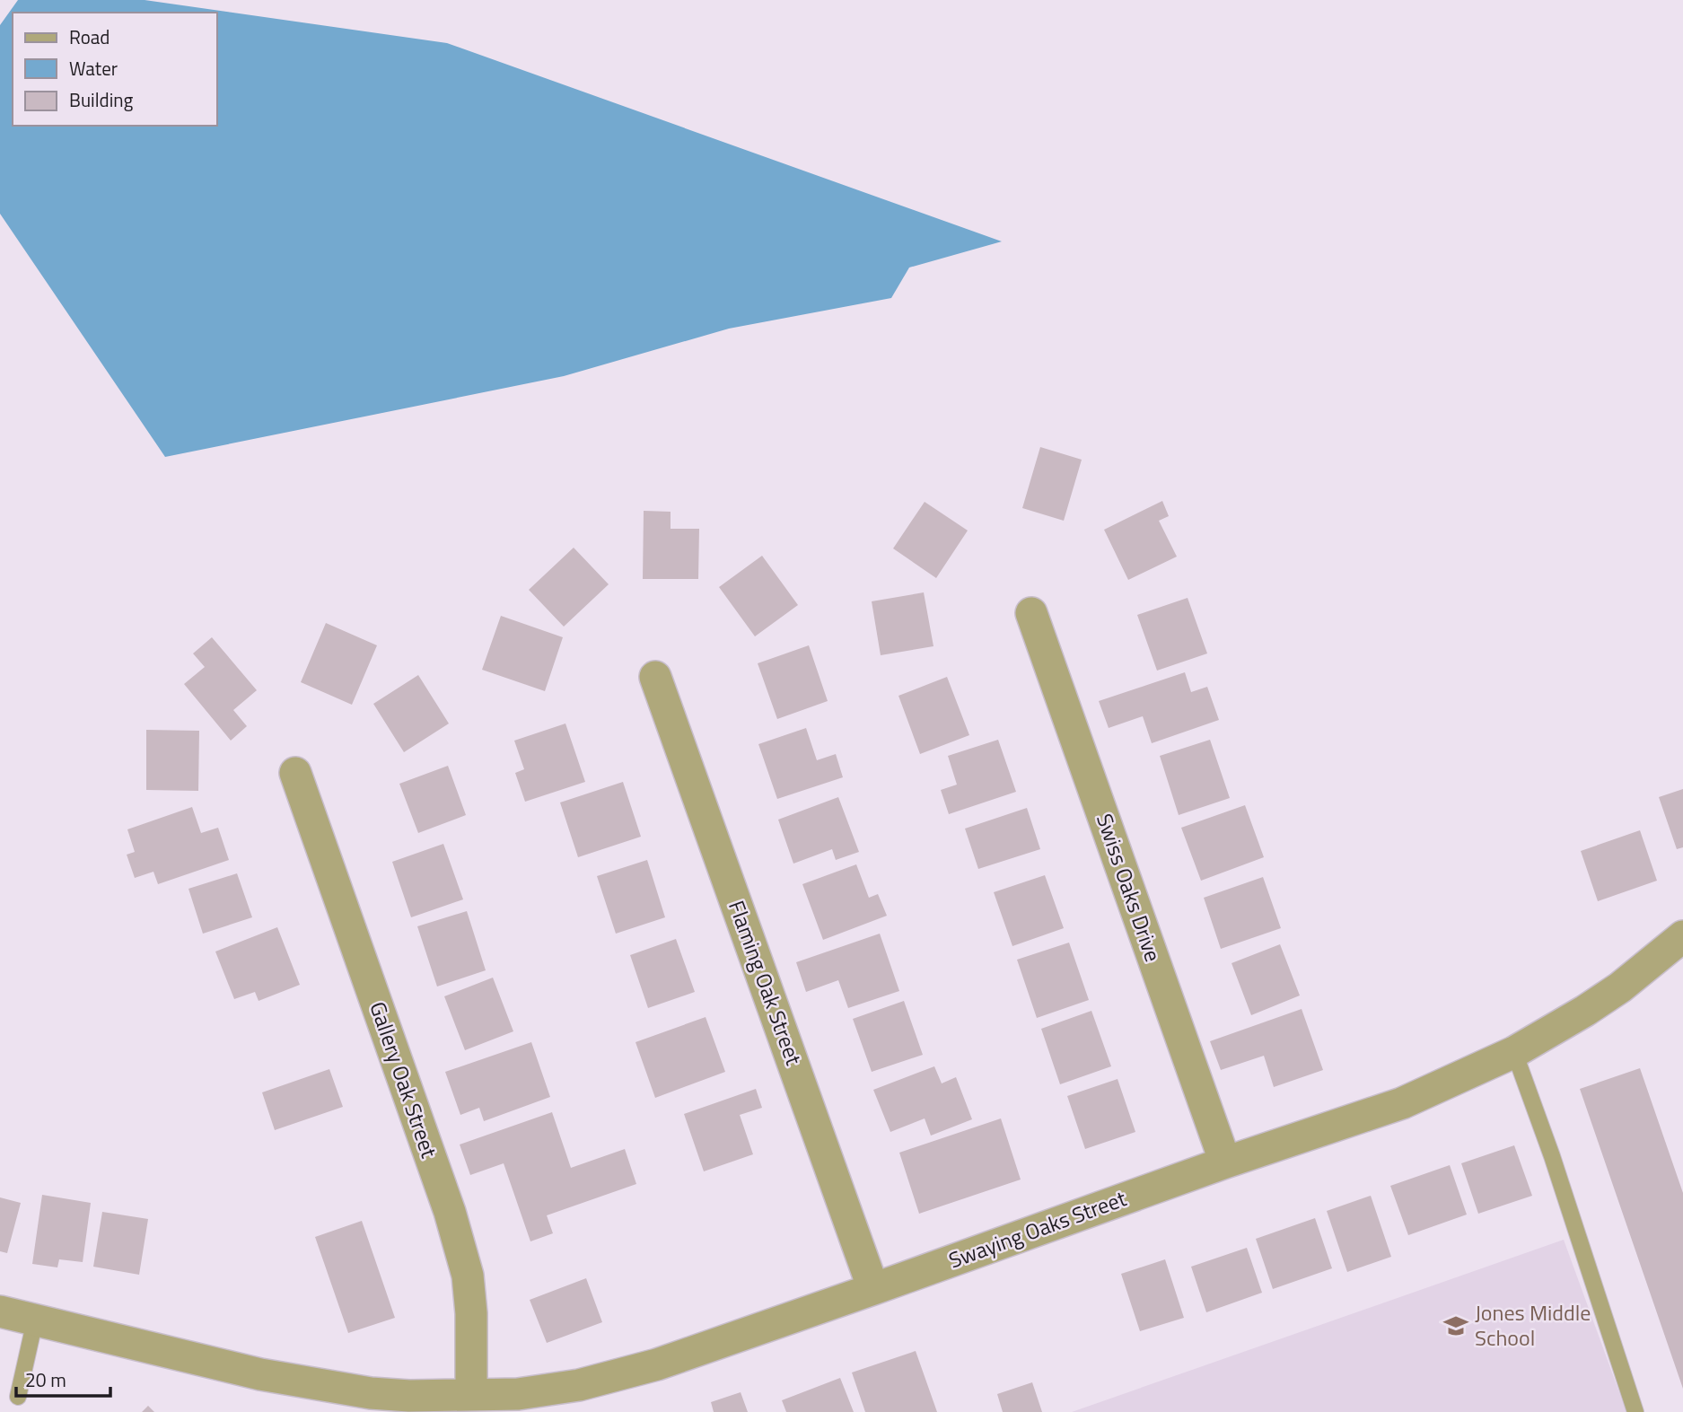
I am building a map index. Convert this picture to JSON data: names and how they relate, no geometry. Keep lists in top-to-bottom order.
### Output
{
  "streets": {
    "street": [
      "Swiss Oaks Drive",
      "Flaming Oak Street",
      "Gallery Oak Street",
      "Swaying Oaks Street"
    ]
  },
  "crossings": [
    ["Swiss Oaks Drive", "Swaying Oaks Street"],
    ["Flaming Oak Street", "Swaying Oaks Street"],
    ["Gallery Oak Street", "Swaying Oaks Street"]
  ],
  "places": {
    "school or university": ["Jones Middle School"]
  },
  "legend": ["Road", "Water", "Building"],
  "scale_bar": "20 m"
}
